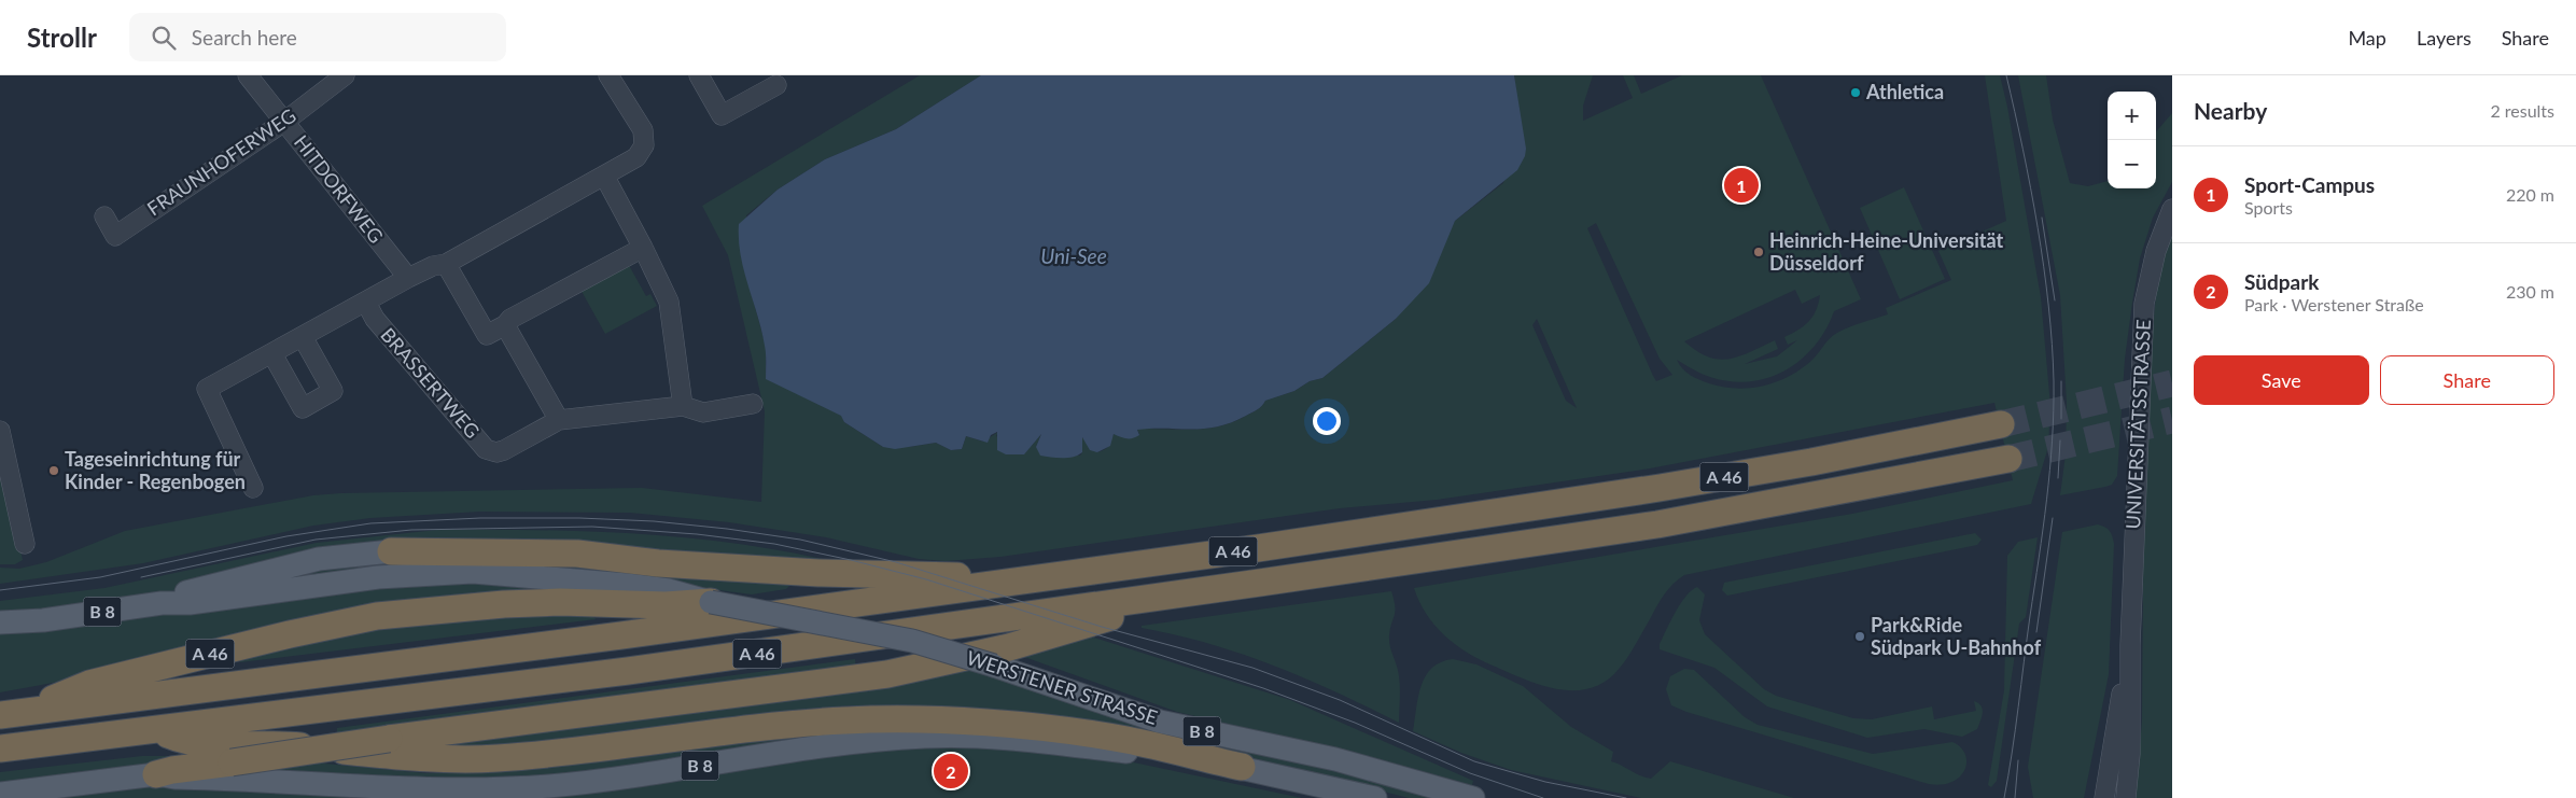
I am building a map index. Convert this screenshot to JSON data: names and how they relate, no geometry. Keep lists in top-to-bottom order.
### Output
{
  "streets": {
    "highway": ["A 46"],
    "main road": ["B 8", "WERSTENER STRASSE"],
    "street": [
      "FRAUNHOFERWEG",
      "HITDORFWEG",
      "BRASSERTWEG",
      "UNIVERSITÄTSSTRASSE"
    ]
  },
  "crossings": [
    ["FRAUNHOFERWEG", "HITDORFWEG"],
    ["A 46", "B 8"],
    ["A 46", "WERSTENER STRASSE"]
  ],
  "water": ["Uni-See"],
  "places": [
    "Athletica",
    "Heinrich-Heine-Universität Düsseldorf",
    "Tageseinrichtung für Kinder - Regenbogen",
    "Park&Ride Südpark U-Bahnhof"
  ],
  "page": {
    "header": "Strollr",
    "search": "Search here",
    "nav": ["Map", "Layers", "Share"],
    "heading": ["Nearby", "2 results"],
    "map_buttons": ["+", "−"],
    "list": [
      {
        "mark": "1",
        "name": "Sport-Campus",
        "note": "Sports",
        "value": "220 m"
      },
      {
        "mark": "2",
        "name": "Südpark",
        "note": "Park · Werstener Straße",
        "value": "230 m"
      }
    ],
    "pins": ["1", "2"],
    "buttons": ["Save", "Share"]
  }
}
